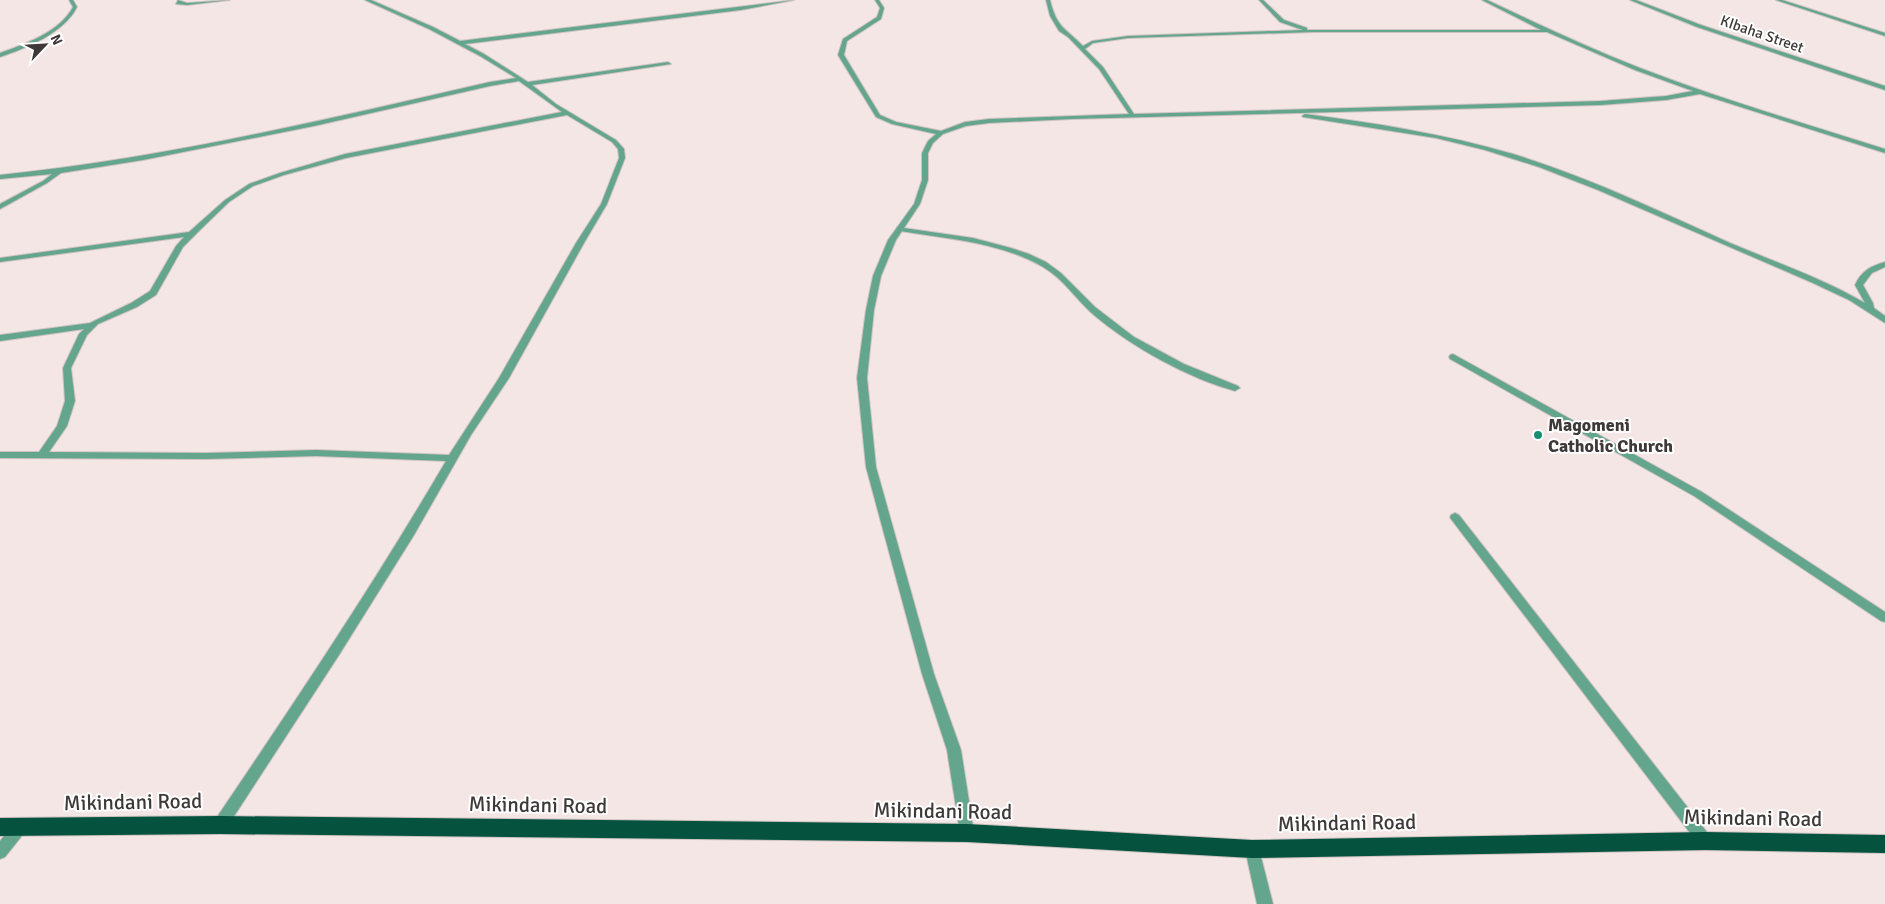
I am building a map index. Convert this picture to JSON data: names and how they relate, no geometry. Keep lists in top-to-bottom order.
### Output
{
  "streets": {
    "highway": ["Mikindani Road"],
    "street": ["KIbaha Street"]
  },
  "places": ["Magomeni Catholic Church"],
  "north": "top right"
}
